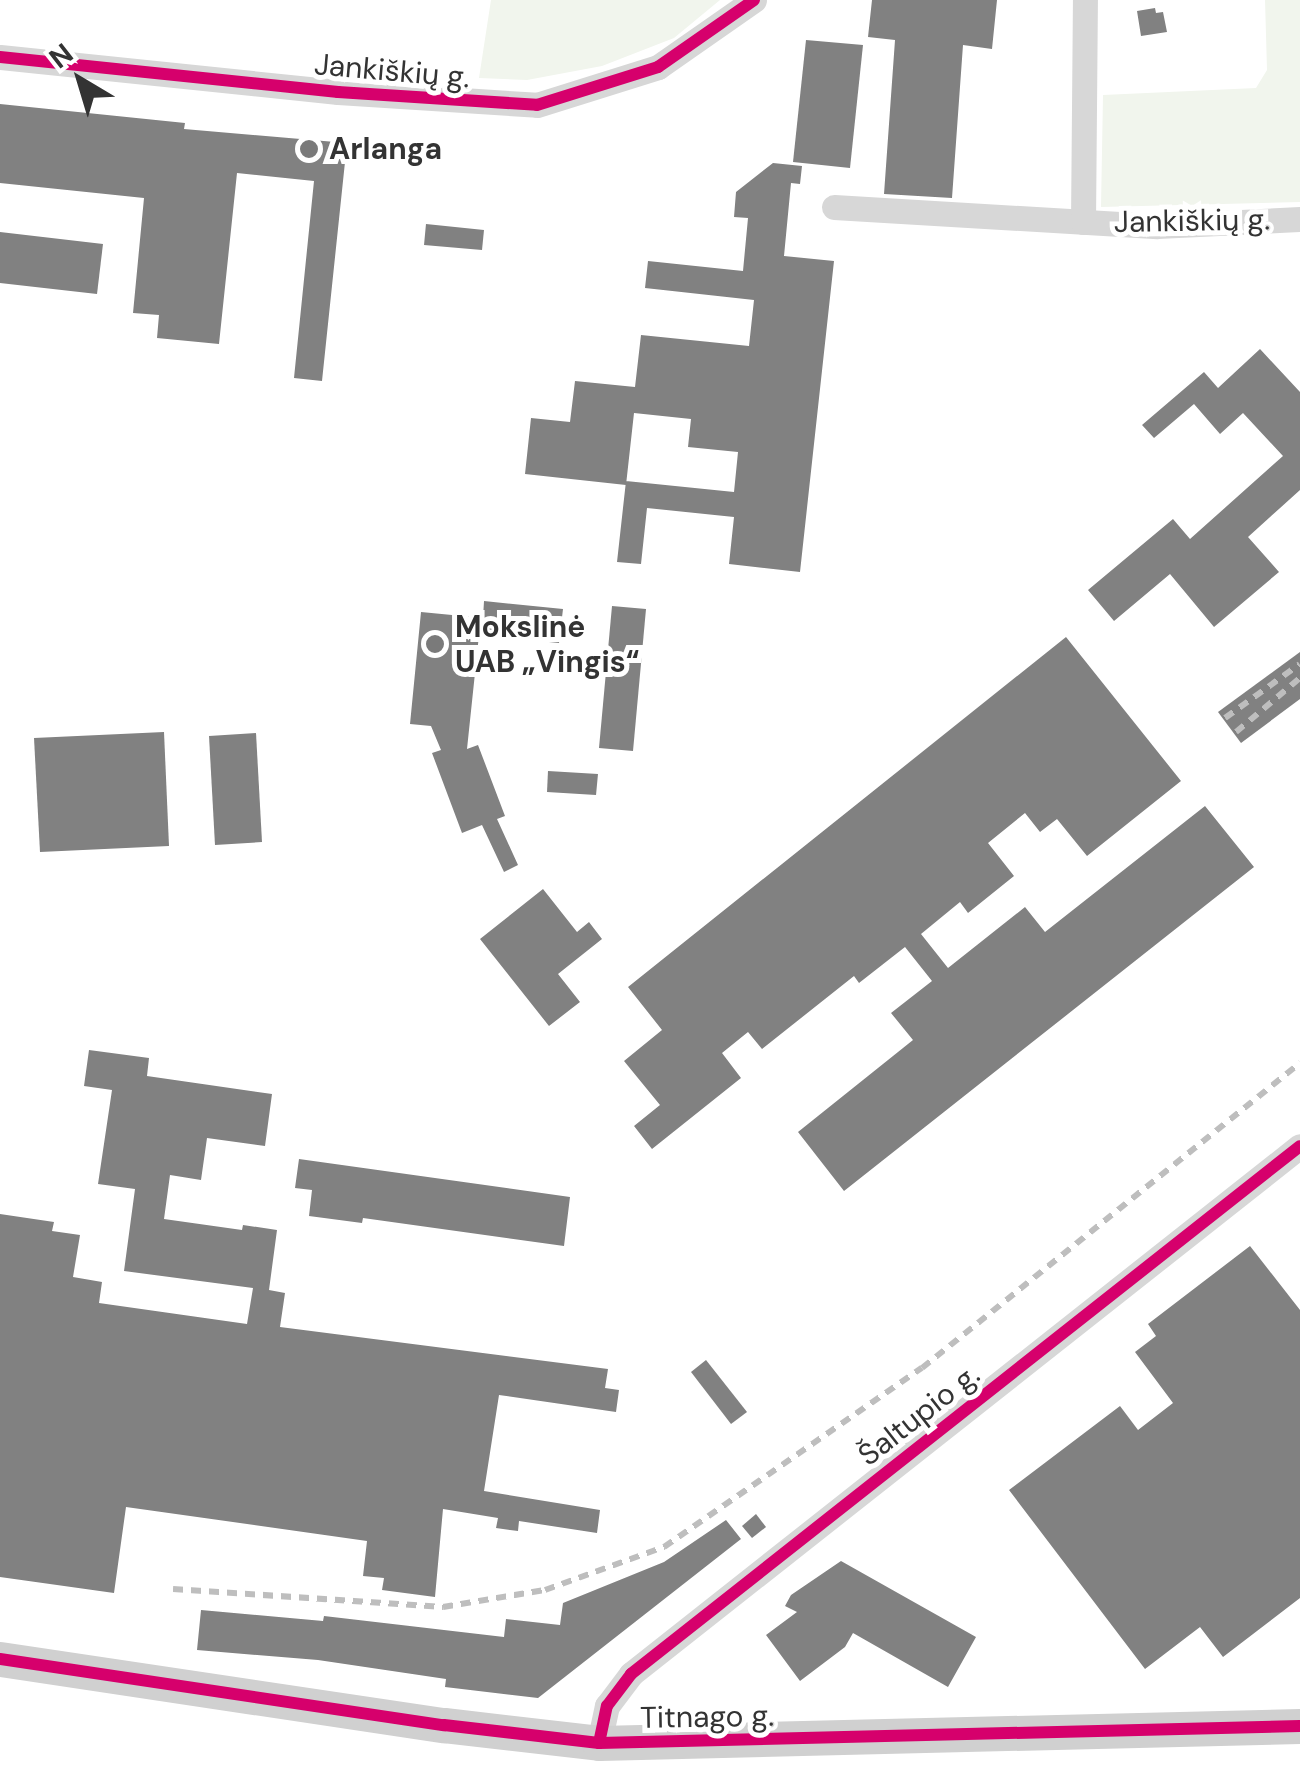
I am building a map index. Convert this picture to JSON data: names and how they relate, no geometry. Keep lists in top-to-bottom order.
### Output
{
  "streets": {
    "street": ["Jankiškių g.", "Šaltupio g.", "Titnago g."]
  },
  "crossings": [
    ["Šaltupio g.", "Titnago g."]
  ],
  "places": ["Arlanga", "Mokslinė UAB „Vingis“"],
  "north": "top left"
}
